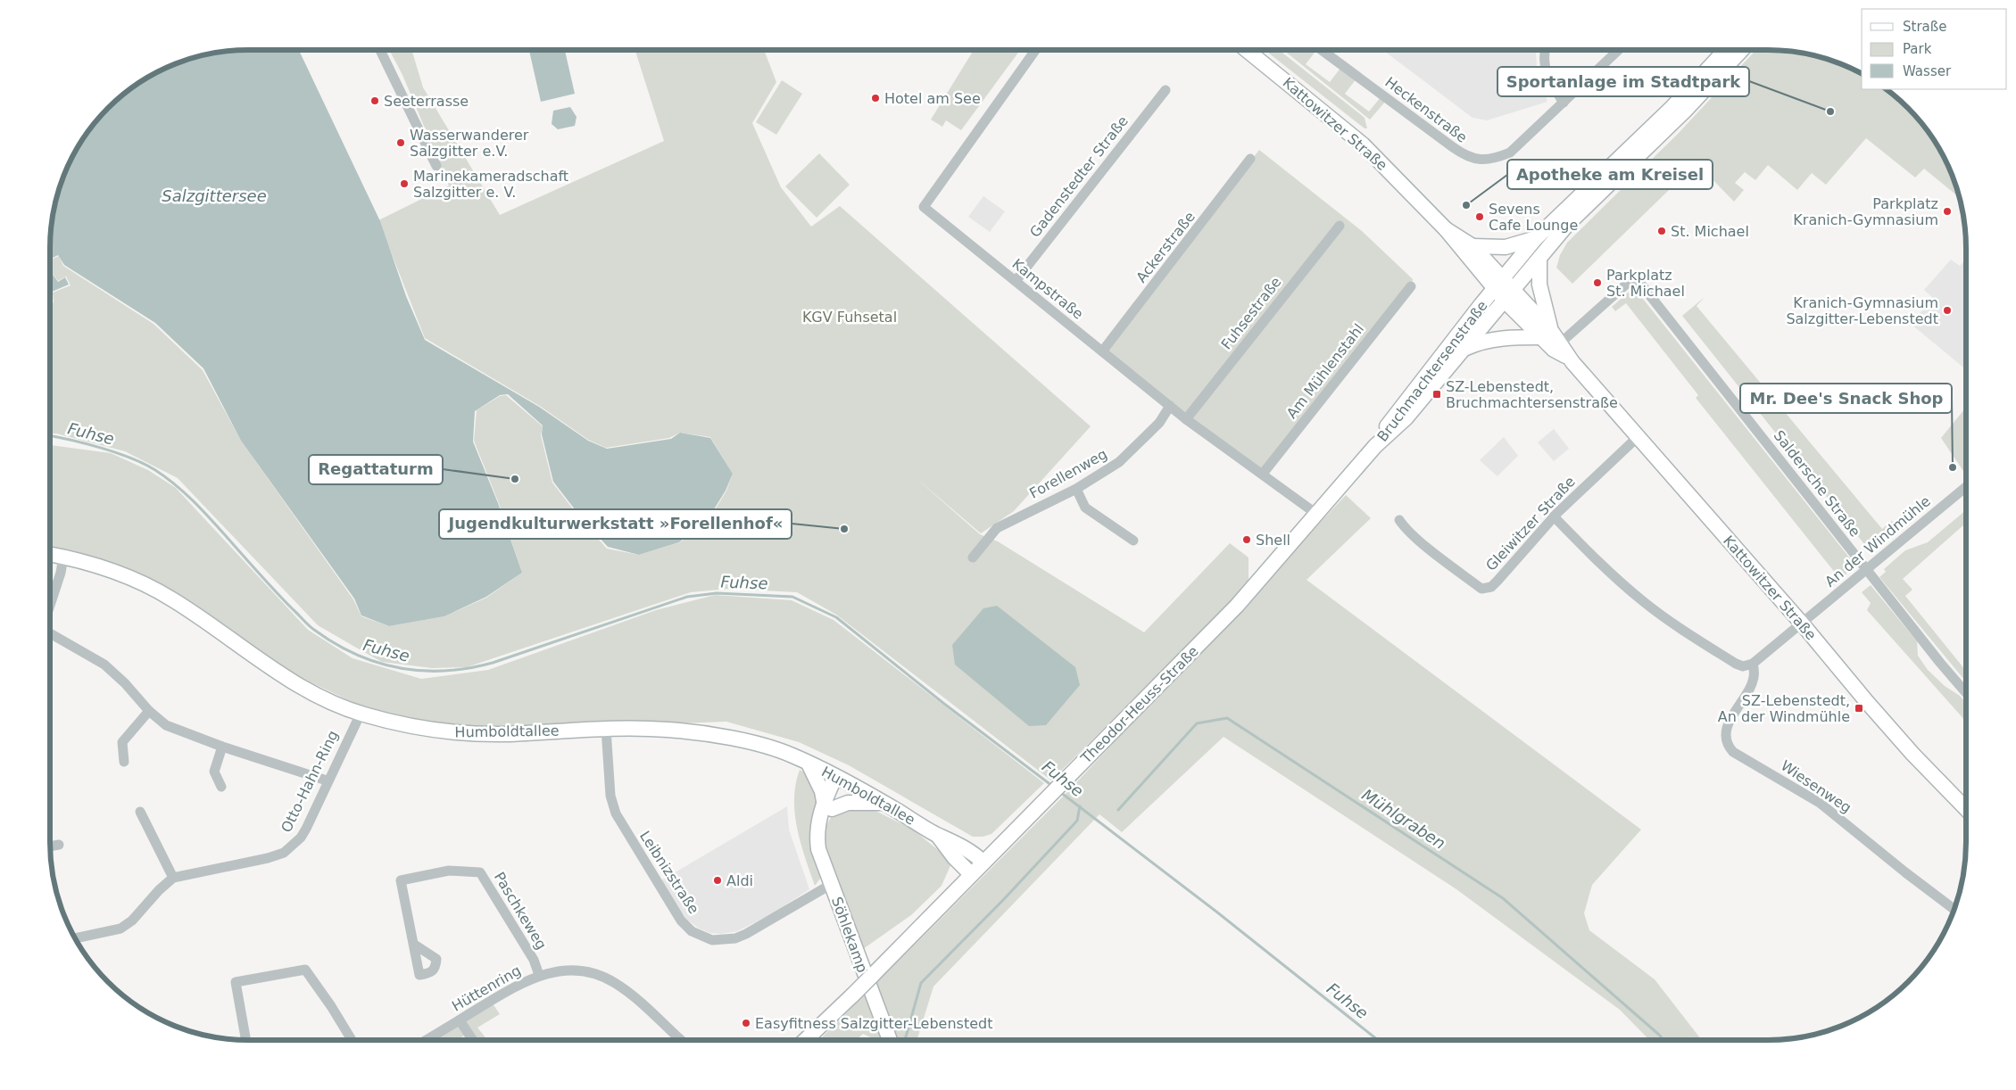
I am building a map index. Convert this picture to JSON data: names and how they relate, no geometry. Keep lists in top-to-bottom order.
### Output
{
  "streets": {
    "street": [
      "Heckenstraße",
      "Kattowitzer Straße",
      "Gadenstedter Straße",
      "Ackerstraße",
      "Kampstraße",
      "Fuhsestraße",
      "Am Mühlenstahl",
      "Bruchmachtersenstraße",
      "Forellenweg",
      "Saldersche Straße",
      "Gleiwitzer Straße",
      "An der Windmühle",
      "Theodor-Heuss-Straße",
      "Humboldtallee",
      "Otto-Hahn-Ring",
      "Wiesenweg",
      "Leibnizstraße",
      "Paschkeweg",
      "Söhlekamp",
      "Hüttenring"
    ]
  },
  "crossings": [
    ["Kattowitzer Straße", "Bruchmachtersenstraße"],
    ["Kattowitzer Straße", "Saldersche Straße"],
    ["Kattowitzer Straße", "Gleiwitzer Straße"],
    ["Kattowitzer Straße", "An der Windmühle"],
    ["Gadenstedter Straße", "Kampstraße"],
    ["Ackerstraße", "Kampstraße"],
    ["Kampstraße", "Fuhsestraße"],
    ["Kampstraße", "Am Mühlenstahl"],
    ["Kampstraße", "Forellenweg"],
    ["Kampstraße", "Theodor-Heuss-Straße"],
    ["Bruchmachtersenstraße", "Theodor-Heuss-Straße"],
    ["Saldersche Straße", "An der Windmühle"],
    ["Theodor-Heuss-Straße", "Humboldtallee"],
    ["Humboldtallee", "Otto-Hahn-Ring"],
    ["Humboldtallee", "Leibnizstraße"],
    ["Leibnizstraße", "Söhlekamp"],
    ["Paschkeweg", "Hüttenring"]
  ],
  "water": ["Salzgittersee", "Fuhse", "Mühlgraben"],
  "parks": ["KGV Fuhsetal"],
  "places": {
    "other": [
      "Hotel am See",
      "Seeterrasse",
      "Sportanlage im Stadtpark",
      "Wasserwanderer Salzgitter e.V.",
      "Marinekameradschaft Salzgitter e. V.",
      "Apotheke am Kreisel",
      "Parkplatz Kranich-Gymnasium",
      "Sevens Cafe Lounge",
      "St. Michael",
      "Parkplatz St. Michael",
      "Kranich-Gymnasium Salzgitter-Lebenstedt",
      "Mr. Dee's Snack Shop",
      "Regattaturm",
      "Jugendkulturwerkstatt »Forellenhof«",
      "Shell",
      "Aldi",
      "Easyfitness Salzgitter-Lebenstedt"
    ],
    "transit": ["SZ-Lebenstedt, Bruchmachtersenstraße", "SZ-Lebenstedt, An der Windmühle"]
  },
  "legend": ["Straße", "Park", "Wasser"]
}
